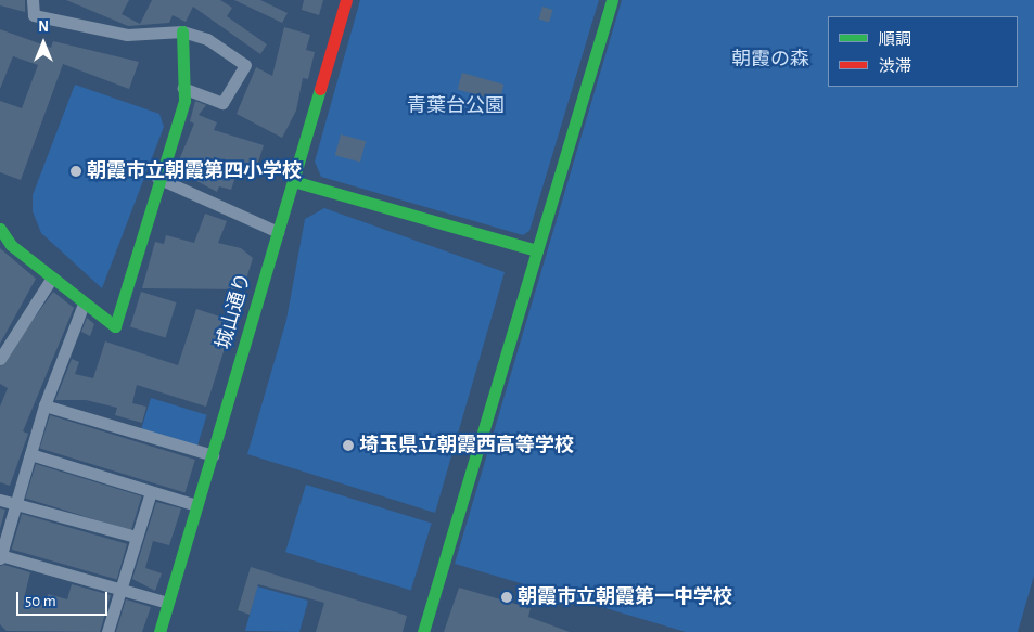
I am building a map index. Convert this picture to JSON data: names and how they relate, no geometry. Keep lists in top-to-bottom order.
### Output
{
  "streets": {
    "street": ["城山通り"]
  },
  "parks": ["朝霞の森", "青葉台公園"],
  "places": ["朝霞市立朝霞第四小学校", "埼玉県立朝霞西高等学校", "朝霞市立朝霞第一中学校"],
  "legend": ["順調", "渋滞"],
  "scale_bar": "50 m",
  "north": "top"
}
